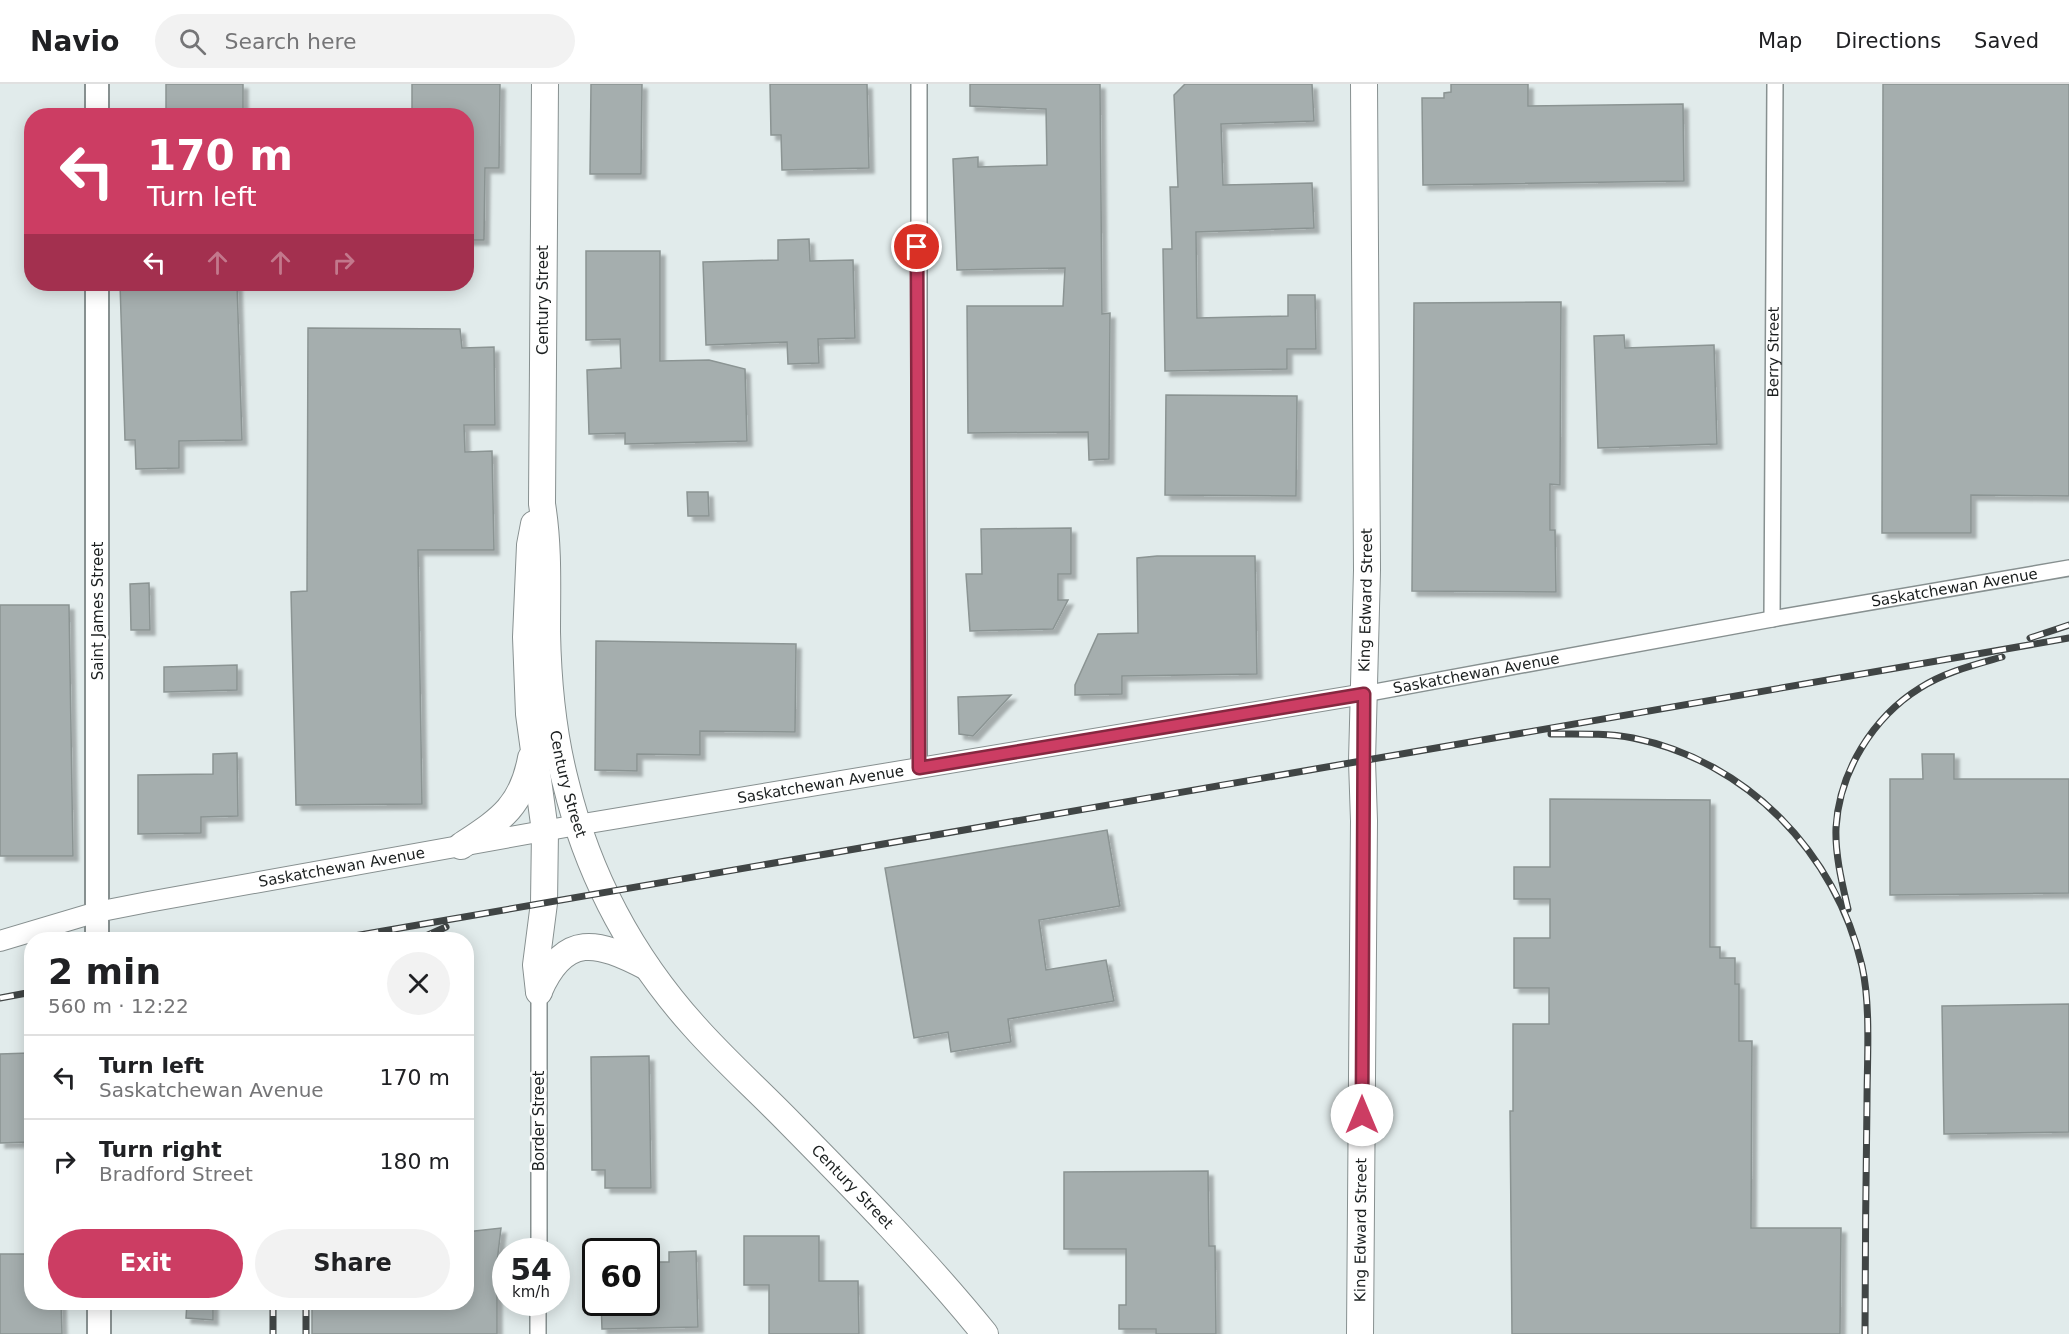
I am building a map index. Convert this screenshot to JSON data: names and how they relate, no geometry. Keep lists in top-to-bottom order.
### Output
{
  "streets": {
    "main road": ["Century Street", "King Edward Street", "Saint James Street"],
    "street": ["Berry Street", "Saskatchewan Avenue", "Border Street"]
  },
  "crossings": [
    ["Century Street", "Saskatchewan Avenue"],
    ["Berry Street", "Saskatchewan Avenue"],
    ["Saskatchewan Avenue", "King Edward Street"],
    ["Saskatchewan Avenue", "Saint James Street"]
  ],
  "page": {
    "header": "Navio",
    "search": "Search here",
    "nav": ["Map", "Directions", "Saved"],
    "turn": ["170 m", "Turn left"],
    "heading": ["2 min", "560 m · 12:22"],
    "list": [
      {
        "name": "Turn left",
        "note": "Saskatchewan Avenue",
        "value": "170 m"
      },
      {
        "name": "Turn right",
        "note": "Bradford Street",
        "value": "180 m"
      }
    ],
    "buttons": ["Exit", "Share"],
    "speed": "54 km/h",
    "limit": "60"
  }
}
